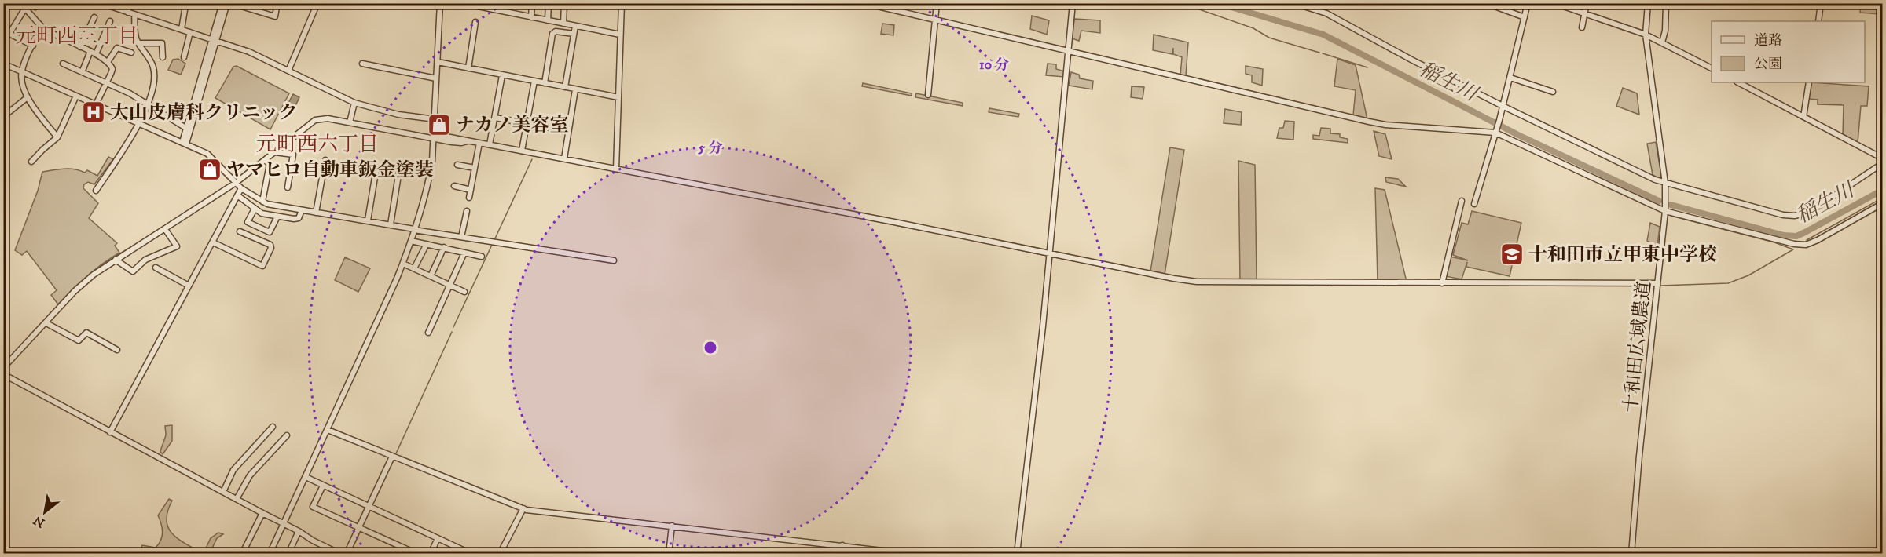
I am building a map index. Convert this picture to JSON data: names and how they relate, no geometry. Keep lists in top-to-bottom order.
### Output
{
  "streets": {
    "street": ["十和田広域農道"]
  },
  "districts": ["元町西三丁目", "元町西六丁目"],
  "water": ["稲生川"],
  "places": {
    "hospital": ["大山皮膚科クリニック"],
    "shop": ["ナカノ美容室", "ヤマヒロ自動車鈑金塗装"],
    "school or university": ["十和田市立甲東中学校"]
  },
  "legend": ["道路", "公園"],
  "north": "bottom left",
  "rings": ["10 分", "5 分"]
}
